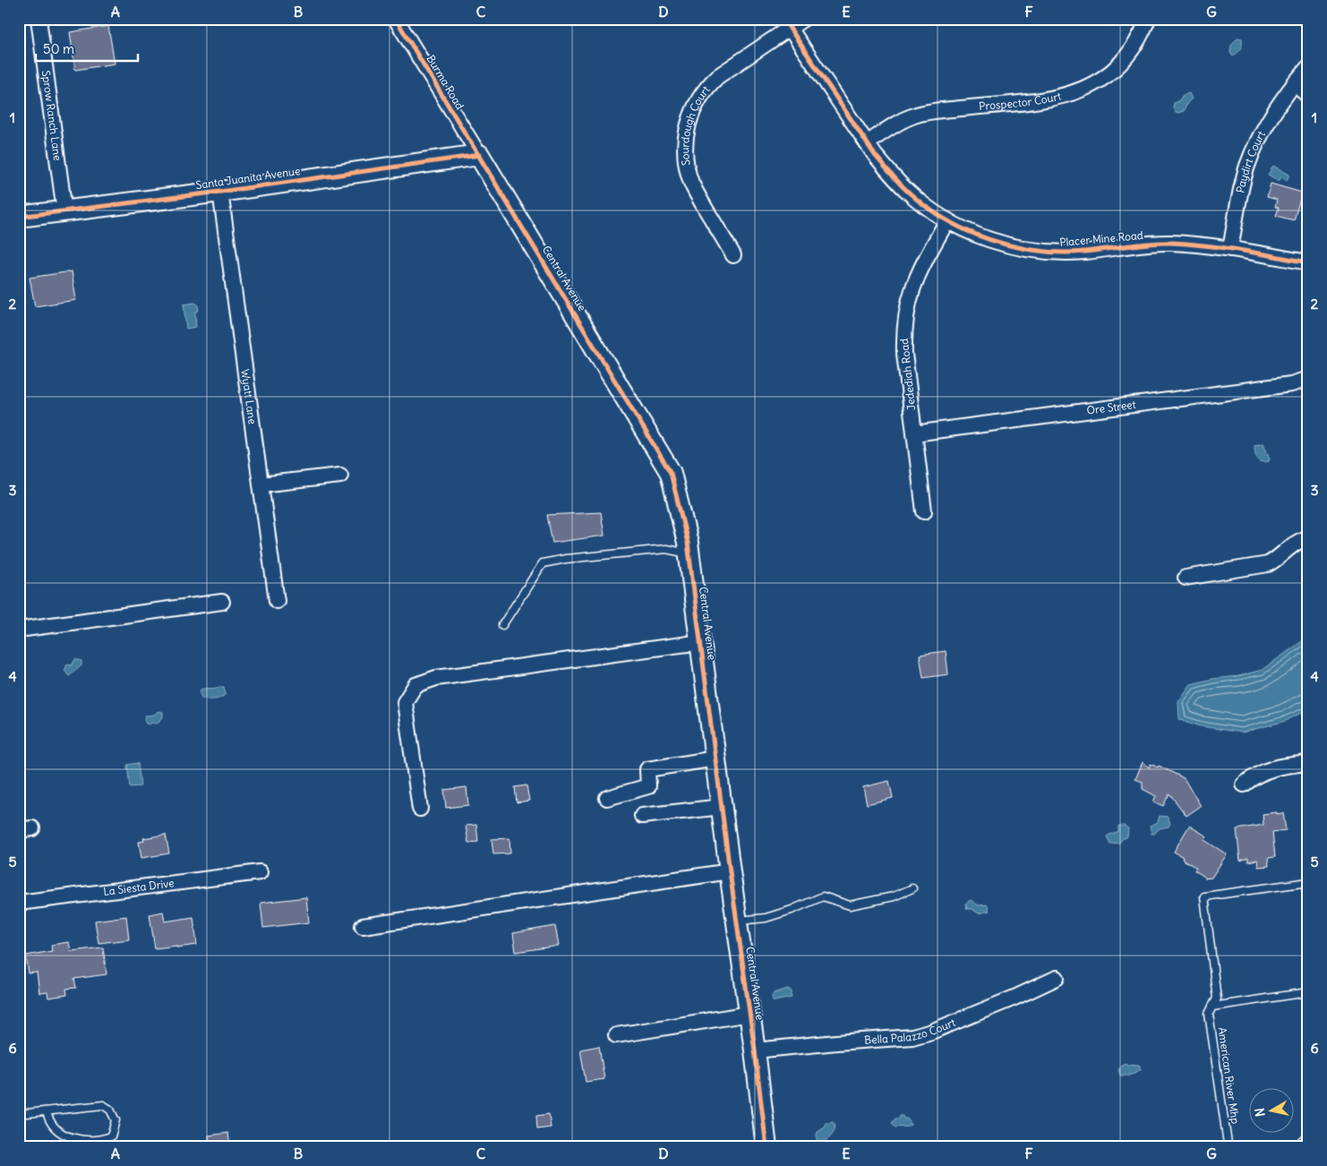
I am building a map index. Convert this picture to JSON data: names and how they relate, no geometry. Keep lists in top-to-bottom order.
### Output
{
  "streets": {
    "street": [
      "Burma Road",
      "Prospector Court",
      "Sprow Ranch Lane",
      "Sourdough Court",
      "Paydirt Court",
      "Santa Juanita Avenue",
      "Placer Mine Road",
      "Central Avenue",
      "Jedediah Road",
      "Wyatt Lane",
      "Ore Street",
      "La Siesta Drive",
      "Bella Palazzo Court"
    ],
    "lane": ["American River Mhp"]
  },
  "crossings": [
    ["Burma Road", "Santa Juanita Avenue"],
    ["Burma Road", "Central Avenue"],
    ["Prospector Court", "Placer Mine Road"],
    ["Sprow Ranch Lane", "Santa Juanita Avenue"],
    ["Sourdough Court", "Placer Mine Road"],
    ["Paydirt Court", "Placer Mine Road"],
    ["Santa Juanita Avenue", "Central Avenue"],
    ["Santa Juanita Avenue", "Wyatt Lane"],
    ["Placer Mine Road", "Jedediah Road"],
    ["Central Avenue", "Bella Palazzo Court"],
    ["Jedediah Road", "Ore Street"]
  ],
  "scale_bar": "50 m",
  "north": "left",
  "grid": {
    "columns": [
      "A",
      "B",
      "C",
      "D",
      "E",
      "F",
      "G"
    ],
    "rows": [
      "1",
      "2",
      "3",
      "4",
      "5",
      "6"
    ]
  }
}
